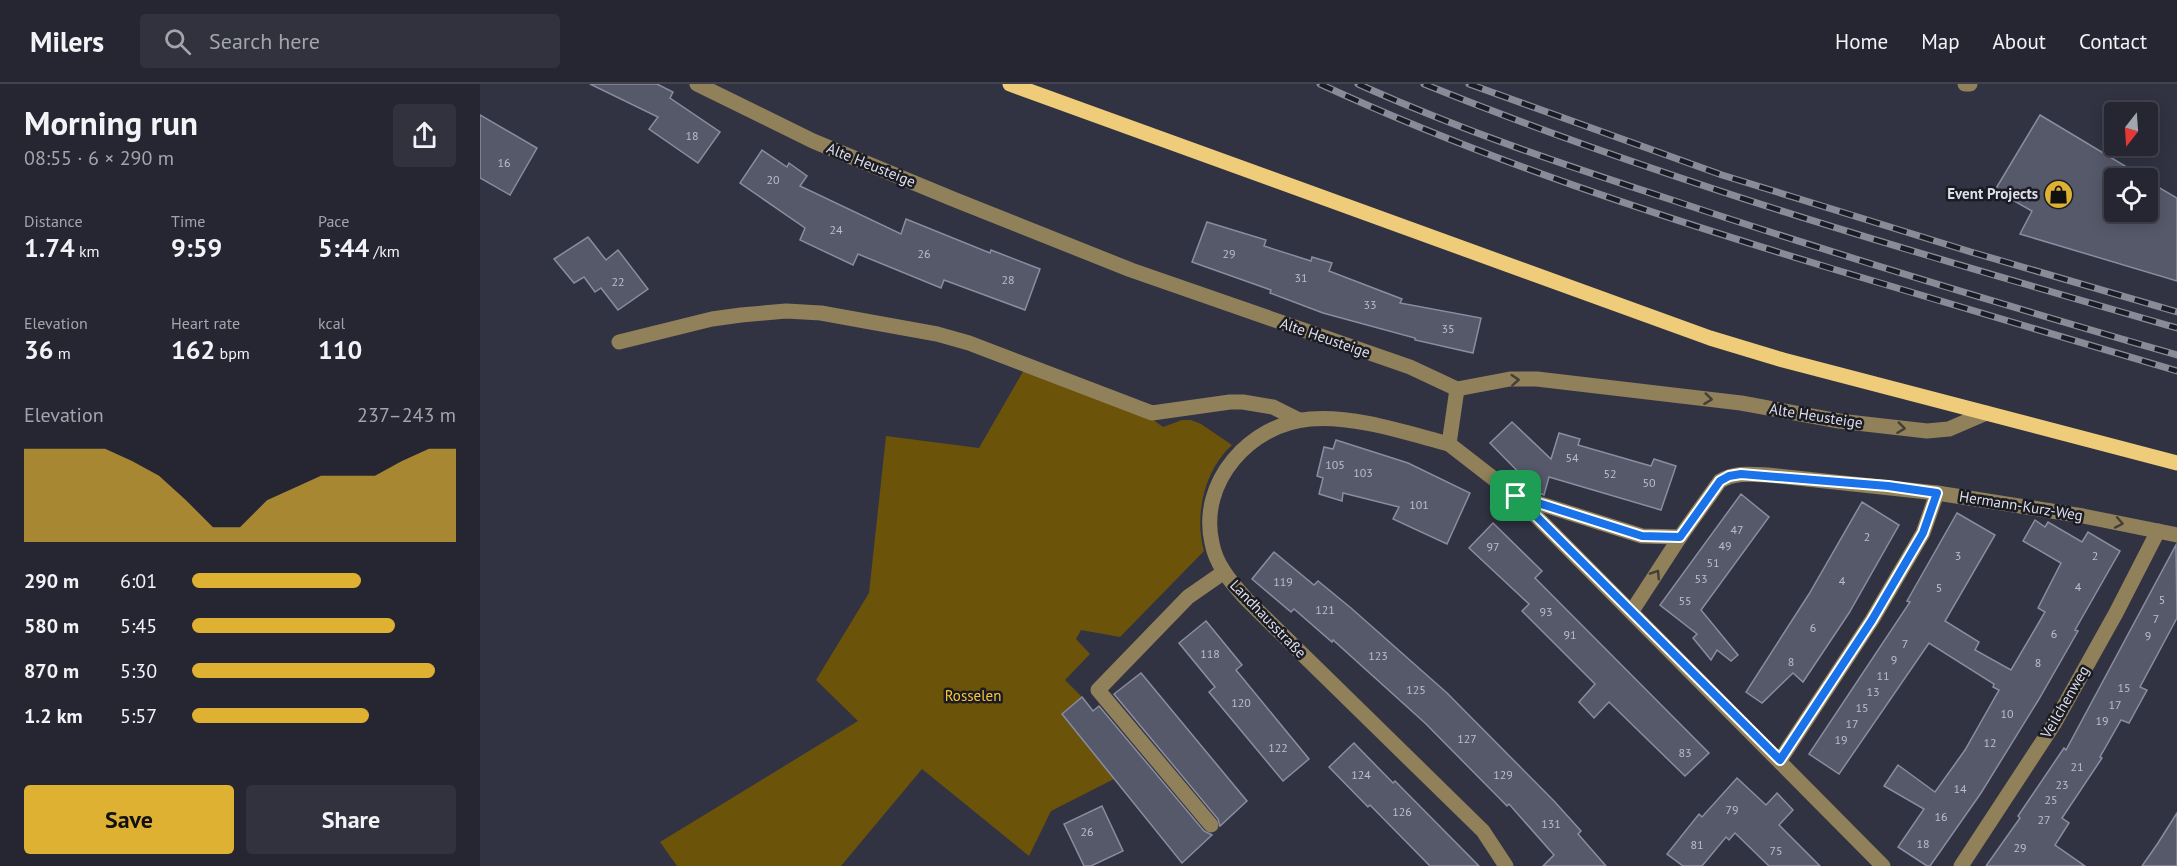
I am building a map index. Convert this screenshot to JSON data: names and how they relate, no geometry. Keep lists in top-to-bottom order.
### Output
{
  "streets": {
    "street": [
      "Alte Heusteige",
      "Hermann-Kurz-Weg",
      "Landhausstraße",
      "Veilchenweg"
    ]
  },
  "crossings": [
    ["Hermann-Kurz-Weg", "Landhausstraße"],
    ["Hermann-Kurz-Weg", "Veilchenweg"]
  ],
  "one_way": ["Alte Heusteige"],
  "parks": ["Rosselen"],
  "places": {
    "shop": ["Event Projects"]
  },
  "house_numbers": [
    "18",
    "16",
    "20",
    "24",
    "26",
    "29",
    "31",
    "28",
    "22",
    "33",
    "35",
    "54",
    "105",
    "103",
    "52",
    "50",
    "101",
    "47",
    "2",
    "49",
    "97",
    "3",
    "2",
    "51",
    "53",
    "4",
    "119",
    "4",
    "5",
    "5",
    "55",
    "121",
    "93",
    "7",
    "6",
    "6",
    "91",
    "9",
    "7",
    "118",
    "123",
    "9",
    "8",
    "8",
    "11",
    "15",
    "125",
    "13",
    "120",
    "17",
    "15",
    "10",
    "19",
    "17",
    "127",
    "19",
    "12",
    "122",
    "83",
    "21",
    "124",
    "129",
    "23",
    "14",
    "25",
    "79",
    "126",
    "16",
    "27",
    "131",
    "26",
    "18",
    "81",
    "29",
    "75"
  ],
  "north": "bottom",
  "page": {
    "header": "Milers",
    "search": "Search here",
    "nav": [
      "Home",
      "Map",
      "About",
      "Contact"
    ],
    "heading": ["Morning run", "08:55 · 6 × 290 m"],
    "stats": [
      ["Distance", "1.74 km"],
      ["Time", "9:59"],
      ["Pace", "5:44 /km"],
      ["Elevation", "36 m"],
      ["Heart rate", "162 bpm"],
      ["kcal", "110"]
    ],
    "chart": ["Elevation", "237–243 m"],
    "list": [
      {
        "name": "290 m",
        "note": "6:01"
      },
      {
        "name": "580 m",
        "note": "5:45"
      },
      {
        "name": "870 m",
        "note": "5:30"
      },
      {
        "name": "1.2 km",
        "note": "5:57"
      }
    ],
    "buttons": ["Save", "Share"]
  }
}
